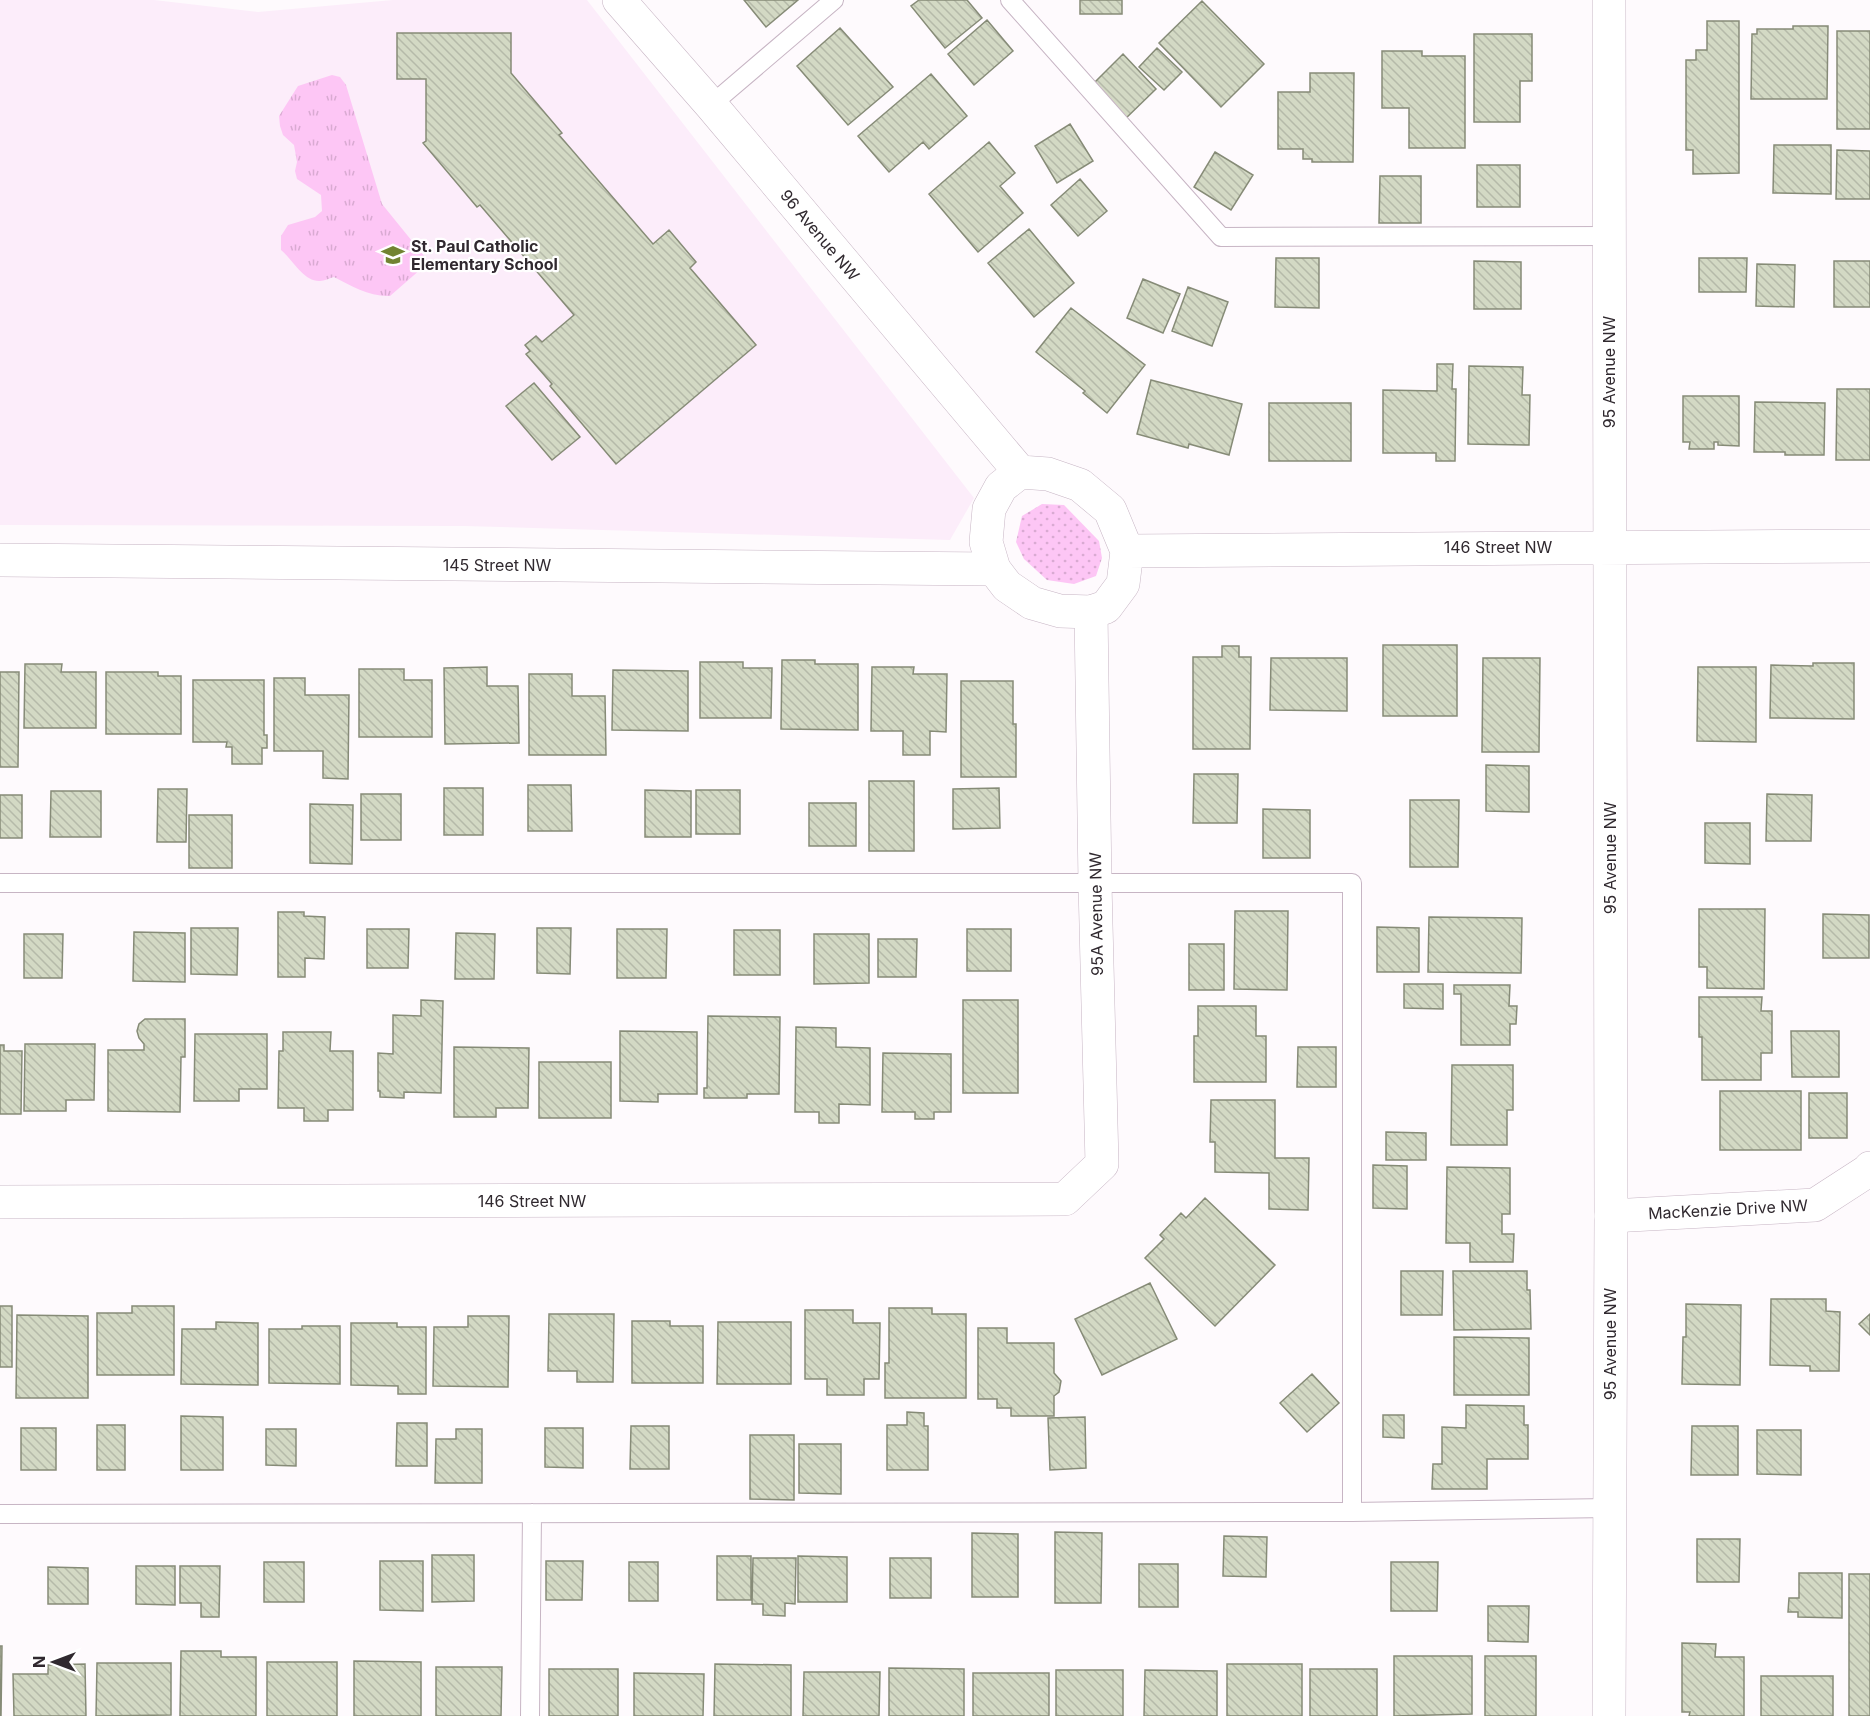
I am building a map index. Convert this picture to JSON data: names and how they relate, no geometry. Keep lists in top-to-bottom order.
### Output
{
  "streets": {
    "street": [
      "96 Avenue NW",
      "95 Avenue NW",
      "146 Street NW",
      "145 Street NW",
      "95A Avenue NW",
      "MacKenzie Drive NW"
    ]
  },
  "crossings": [
    ["96 Avenue NW", "146 Street NW"],
    ["96 Avenue NW", "145 Street NW"],
    ["96 Avenue NW", "95A Avenue NW"],
    ["95 Avenue NW", "146 Street NW"],
    ["95 Avenue NW", "MacKenzie Drive NW"],
    ["146 Street NW", "145 Street NW"],
    ["146 Street NW", "95A Avenue NW"],
    ["145 Street NW", "95A Avenue NW"]
  ],
  "places": {
    "school or university": ["St. Paul Catholic Elementary School"]
  },
  "north": "left"
}
